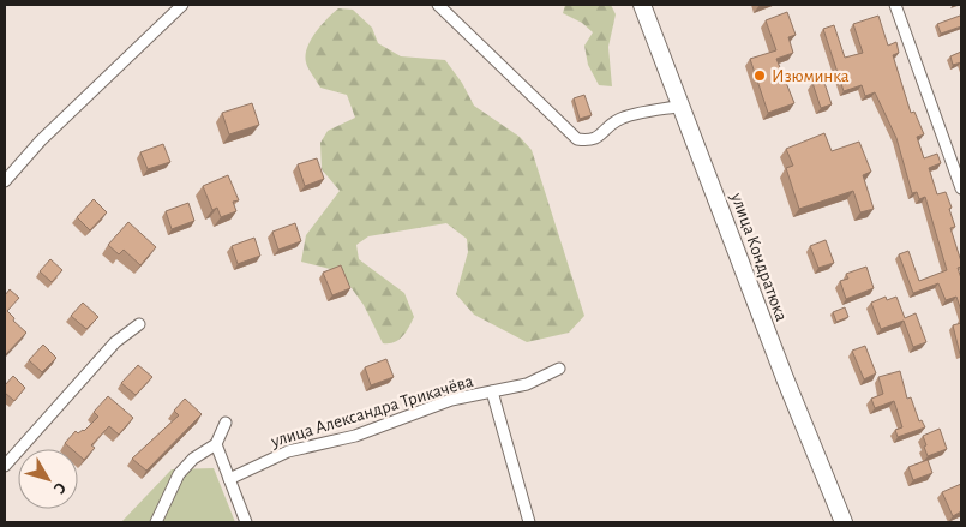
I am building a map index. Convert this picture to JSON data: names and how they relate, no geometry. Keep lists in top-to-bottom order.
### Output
{
  "streets": {
    "main road": ["улица Кондратюка"],
    "street": ["улица Александра Трикачёва"]
  },
  "places": ["Изюминка"],
  "north": "bottom right"
}
